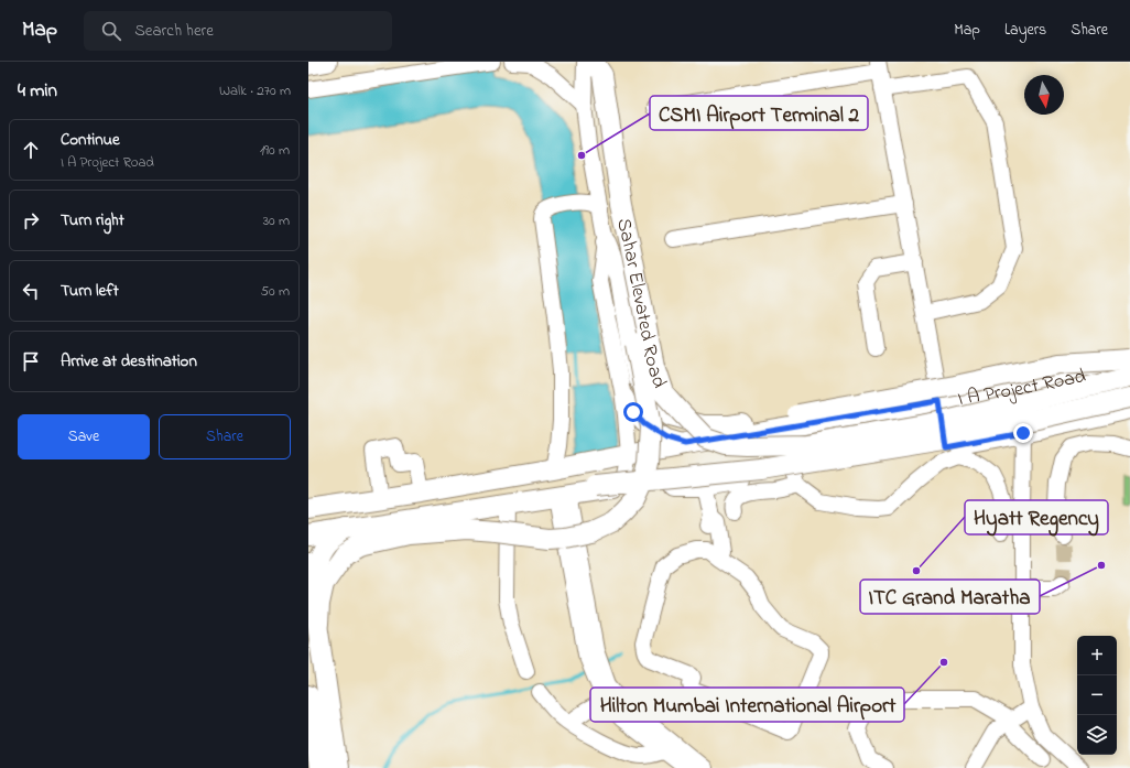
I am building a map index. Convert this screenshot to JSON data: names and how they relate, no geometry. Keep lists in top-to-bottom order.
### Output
{
  "streets": {
    "main road": ["Sahar Elevated Road", "I A Project Road"]
  },
  "places": [
    "CSMI Airport Terminal 2",
    "ITC Grand Maratha",
    "Hyatt Regency",
    "Hilton Mumbai International Airport"
  ],
  "north": "bottom",
  "page": {
    "header": "Map",
    "search": "Search here",
    "nav": ["Map", "Layers", "Share"],
    "heading": ["4 min", "Walk · 270 m"],
    "list": [
      ["Continue", "I A Project Road", "190 m"],
      ["Turn right", "30 m"],
      ["Turn left", "50 m"],
      "Arrive at destination"
    ],
    "buttons": ["Save", "Share"],
    "map_buttons": ["+", "−"]
  }
}
